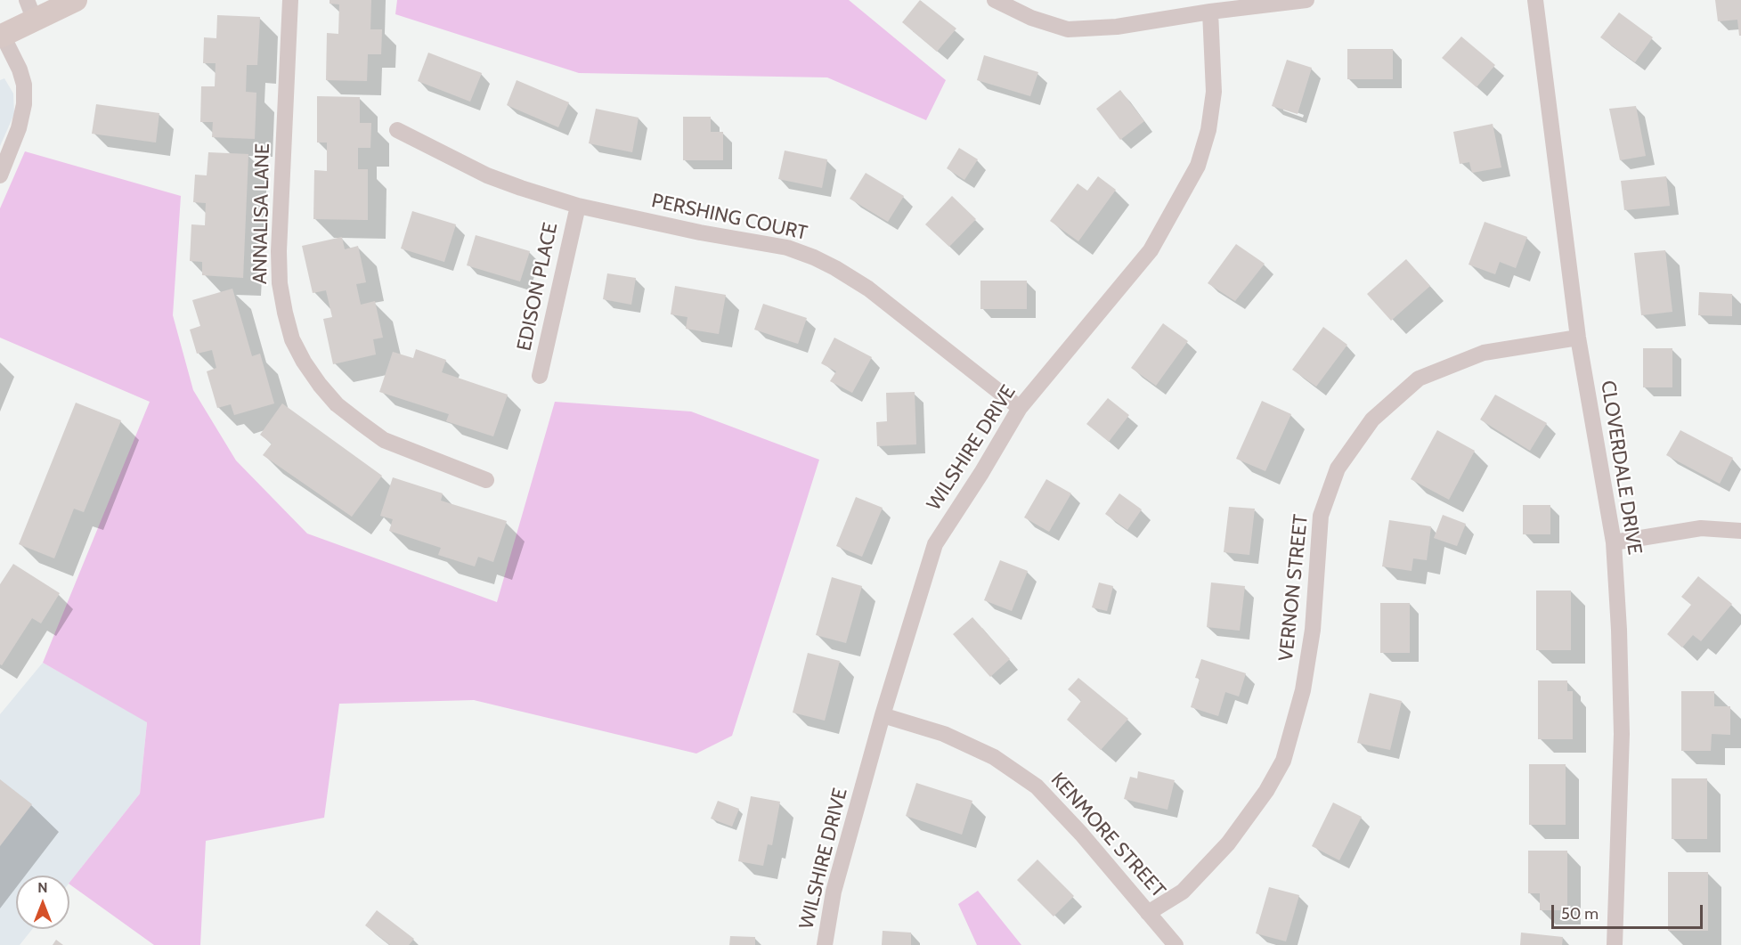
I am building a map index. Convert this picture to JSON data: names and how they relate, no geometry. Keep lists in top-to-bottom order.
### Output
{
  "streets": {
    "street": [
      "ANNALISA LANE",
      "PERSHING COURT",
      "EDISON PLACE",
      "WILSHIRE DRIVE",
      "CLOVERDALE DRIVE",
      "VERNON STREET",
      "KENMORE STREET"
    ]
  },
  "crossings": [
    ["PERSHING COURT", "EDISON PLACE"],
    ["PERSHING COURT", "WILSHIRE DRIVE"],
    ["WILSHIRE DRIVE", "KENMORE STREET"],
    ["CLOVERDALE DRIVE", "VERNON STREET"],
    ["VERNON STREET", "KENMORE STREET"]
  ],
  "scale_bar": "50 m",
  "north": "top"
}
